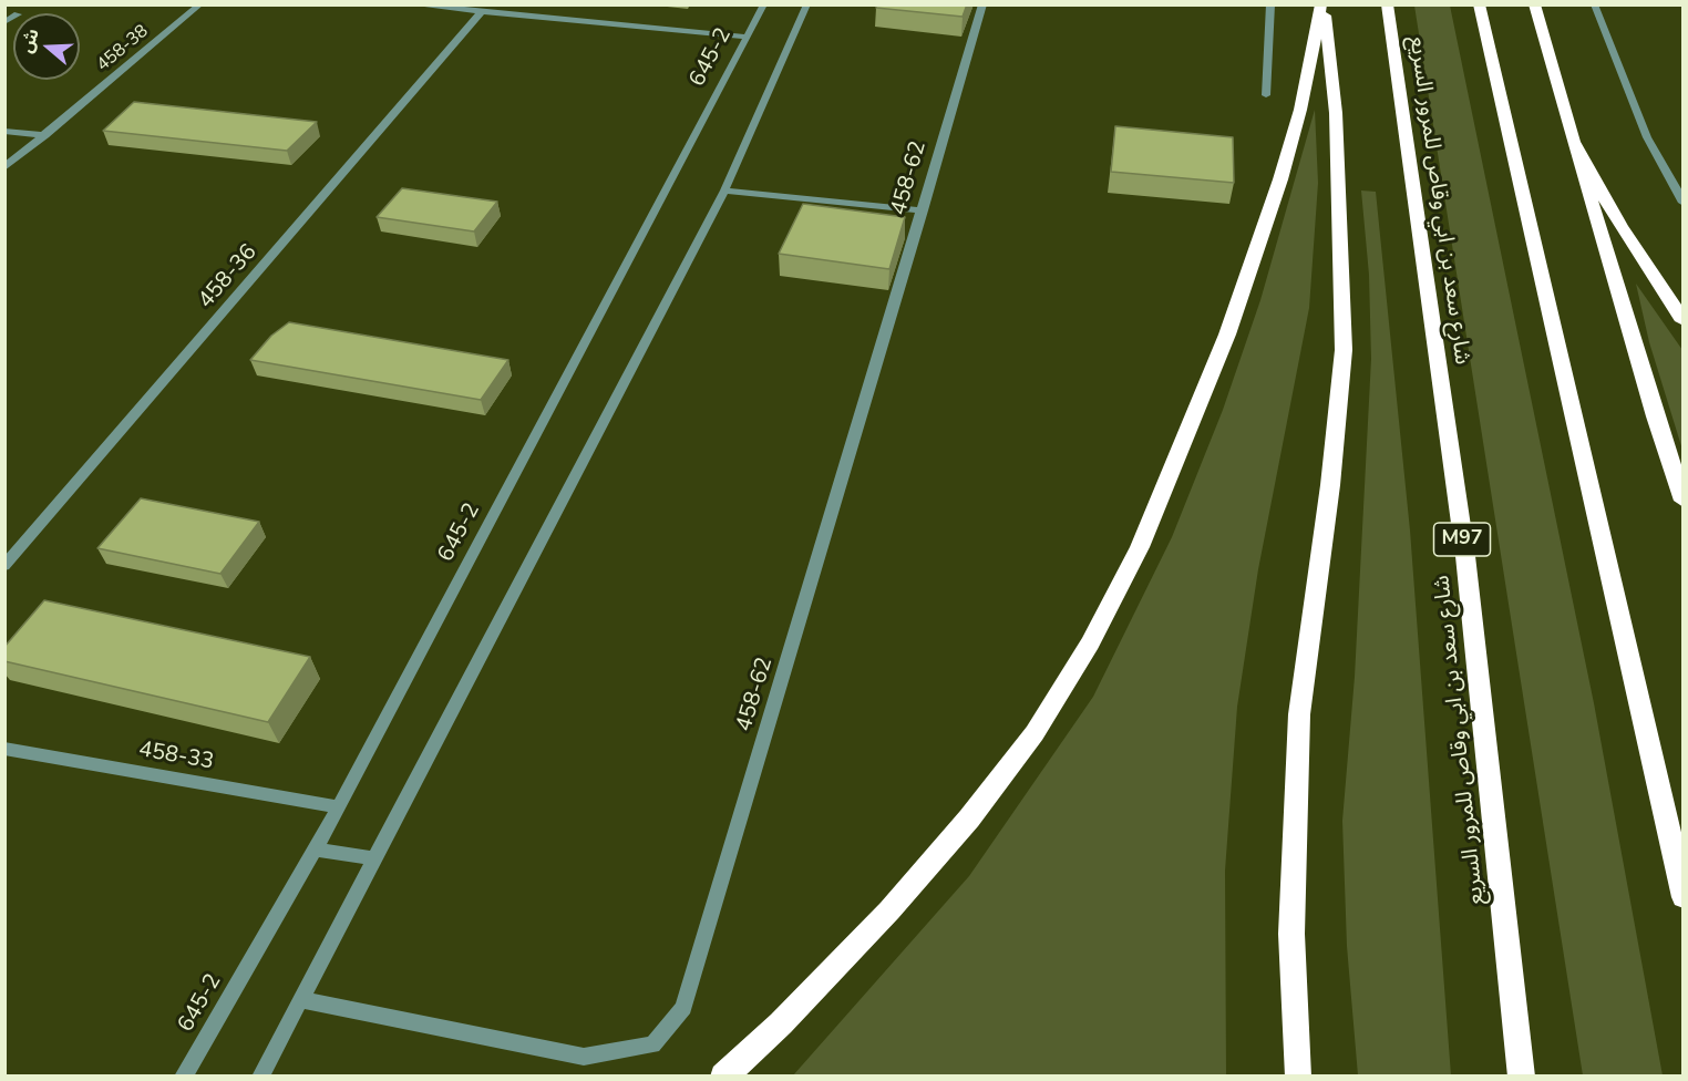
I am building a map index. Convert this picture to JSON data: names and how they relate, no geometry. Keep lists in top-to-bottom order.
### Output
{
  "streets": {
    "highway": ["شارع سعد بن ابي وقاص للمرور السريع", "M97"],
    "street": [
      "458-38",
      "645-2",
      "458-62",
      "458-36",
      "458-33"
    ]
  },
  "crossings": [
    ["645-2", "458-33"]
  ],
  "north": "left"
}
